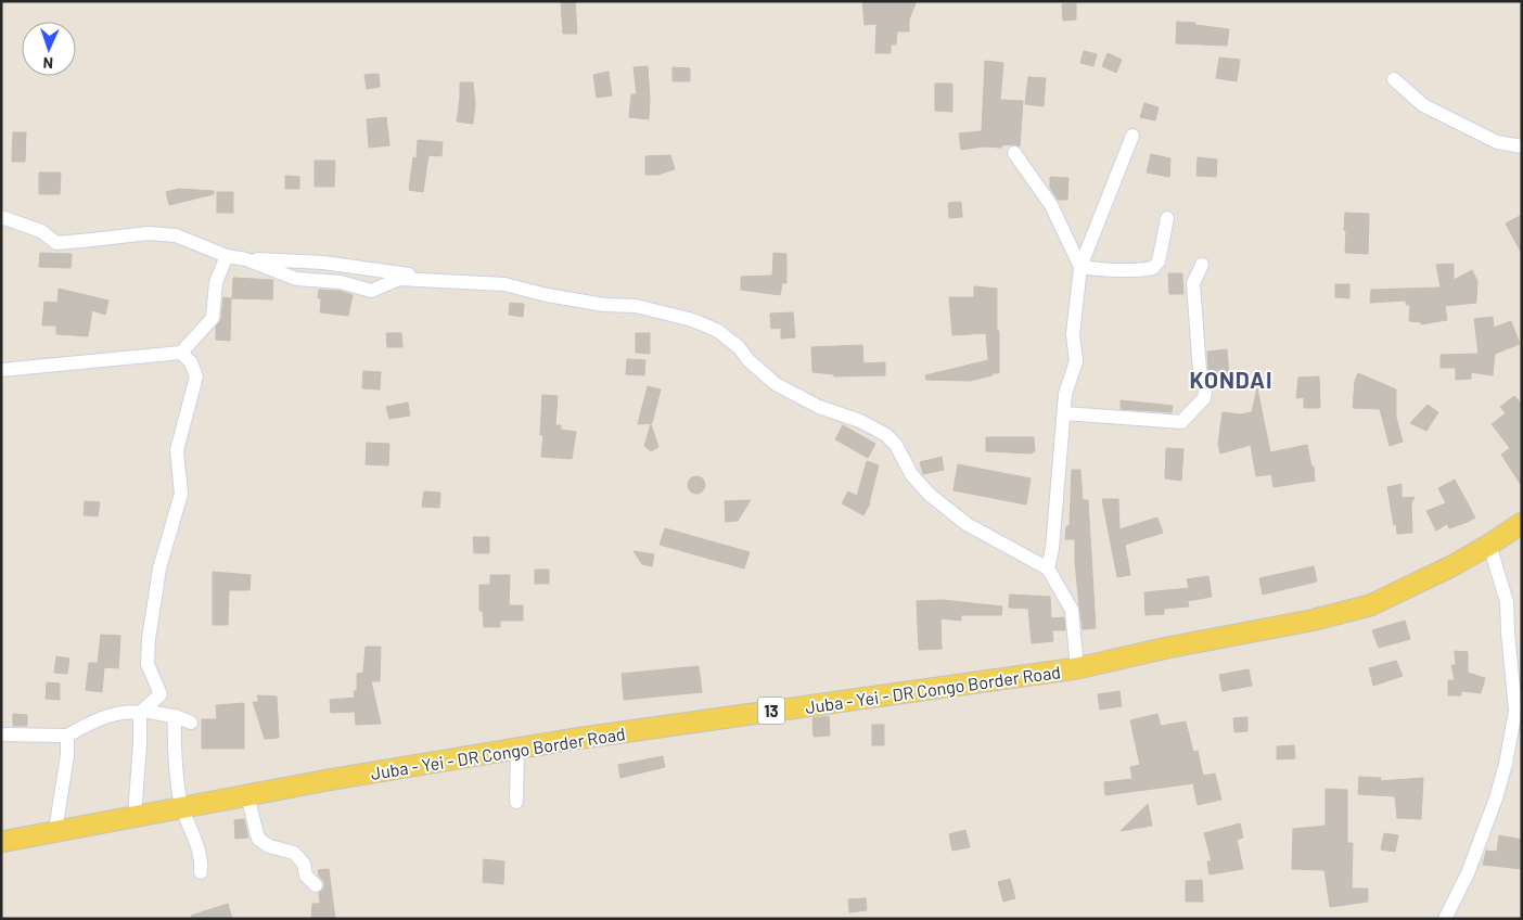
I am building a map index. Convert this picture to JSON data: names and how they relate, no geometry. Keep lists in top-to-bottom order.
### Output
{
  "streets": {
    "main road": ["Juba - Yei - DR Congo Border Road", "13"]
  },
  "districts": ["KONDAI"],
  "north": "bottom"
}
